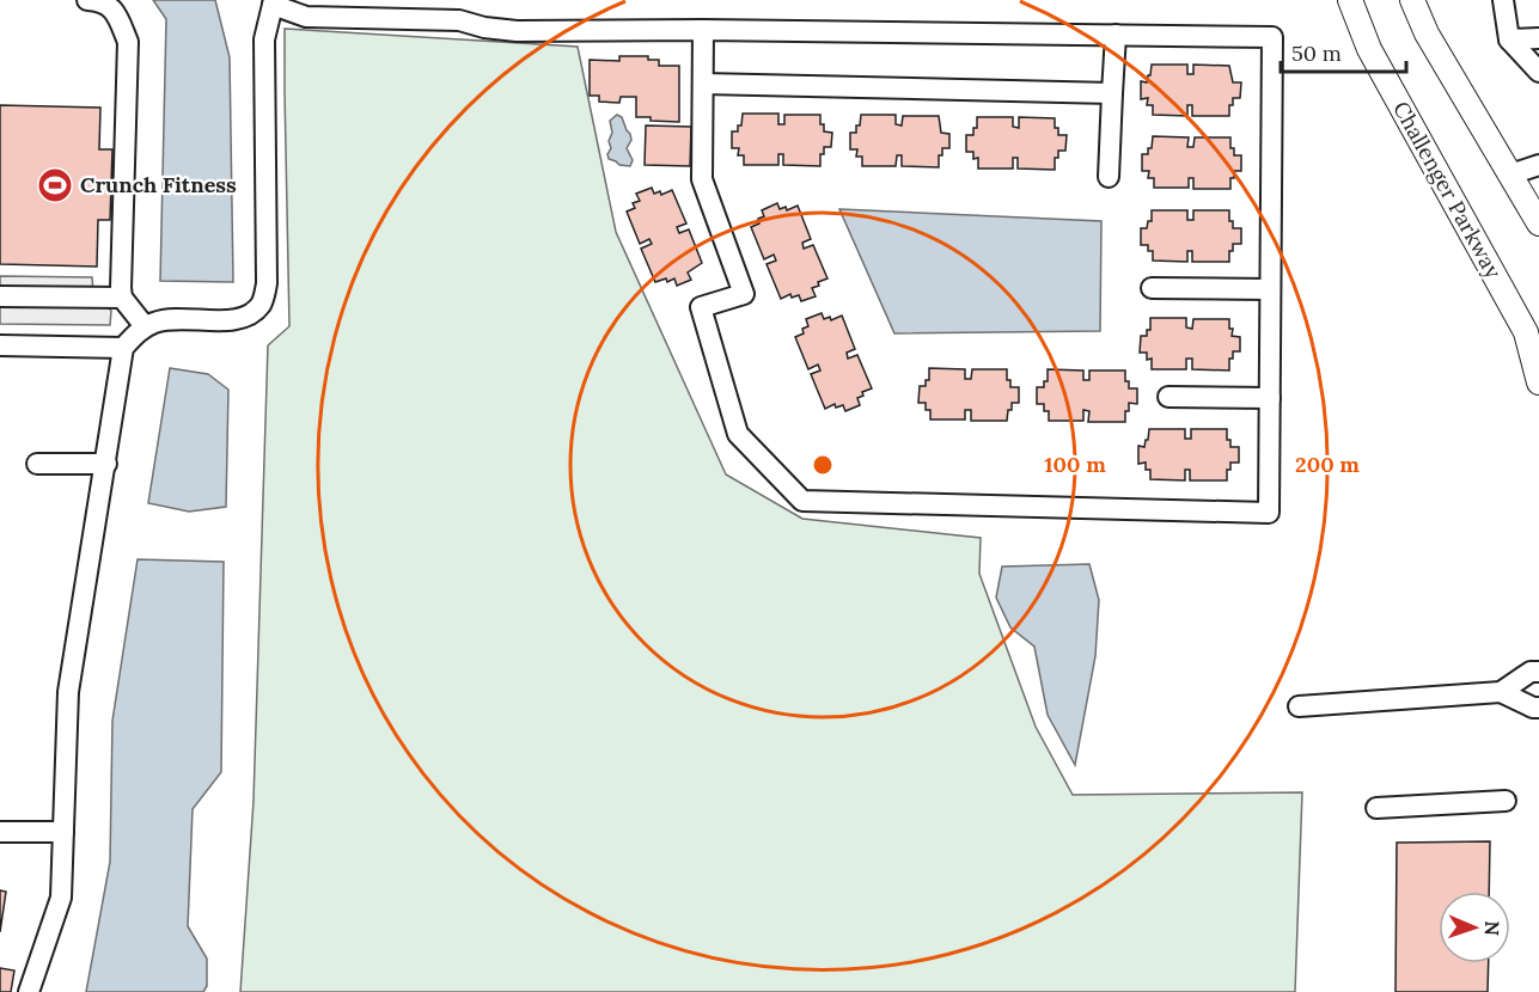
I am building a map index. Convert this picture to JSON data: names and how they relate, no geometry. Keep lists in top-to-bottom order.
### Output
{
  "streets": {
    "main road": ["Challenger Parkway"]
  },
  "places": {
    "sports": ["Crunch Fitness"]
  },
  "scale_bar": "50 m",
  "north": "right",
  "rings": ["100 m", "200 m"]
}
